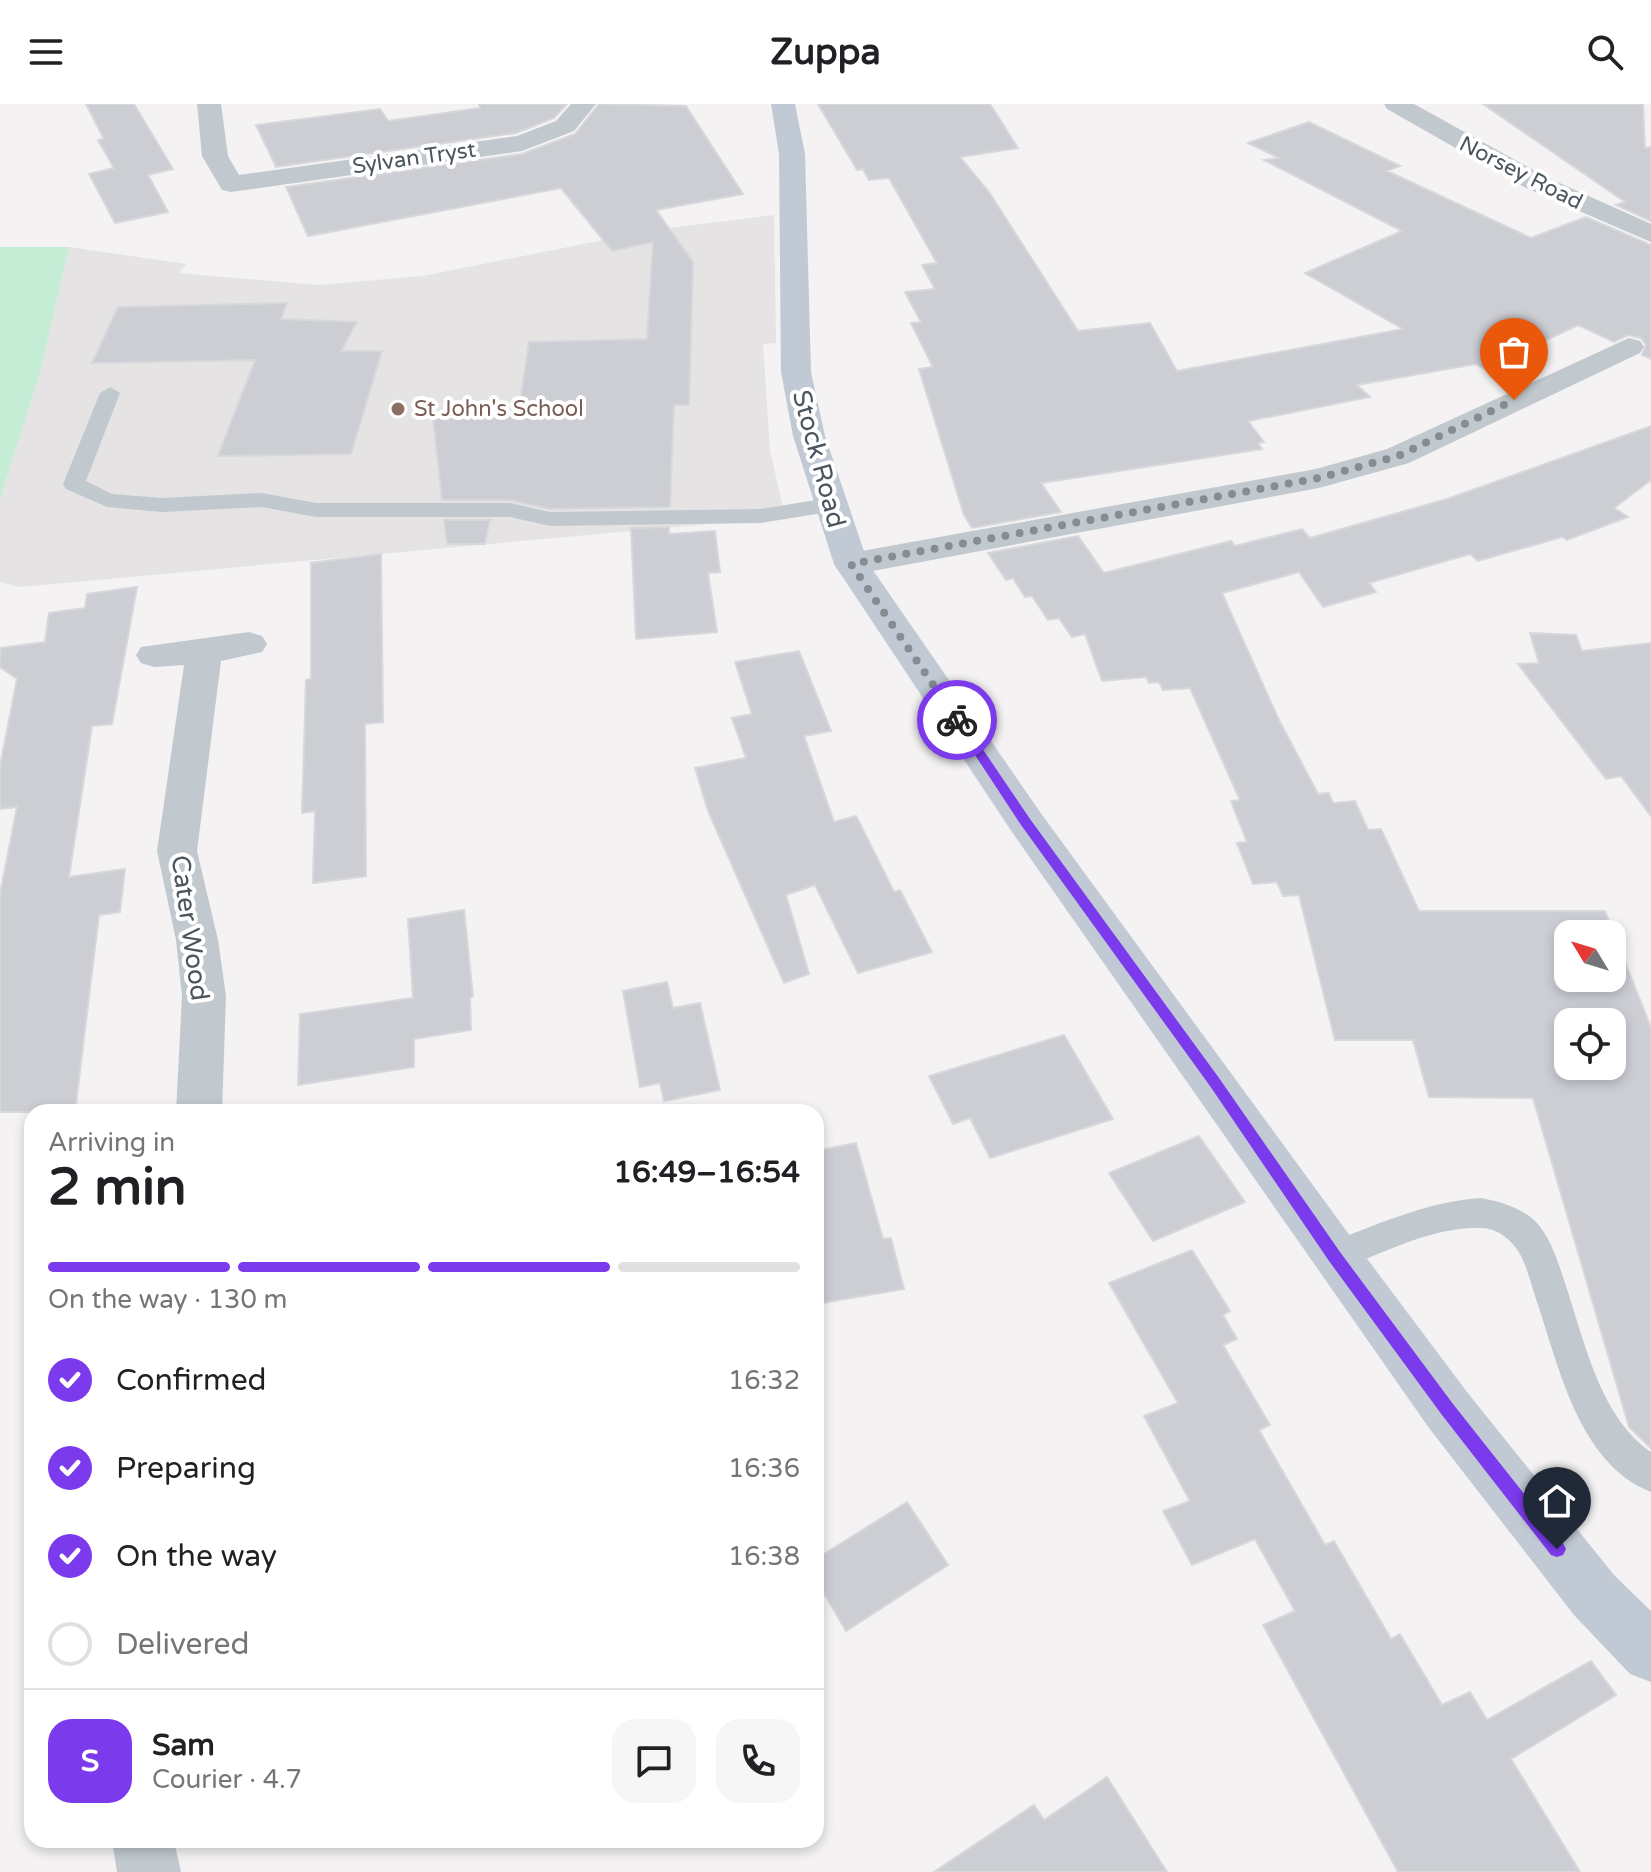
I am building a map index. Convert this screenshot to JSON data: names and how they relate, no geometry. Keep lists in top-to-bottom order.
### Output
{
  "streets": {
    "main road": ["Stock Road"],
    "street": ["Sylvan Tryst", "Norsey Road", "Cater Wood"]
  },
  "places": ["St John's School"],
  "north": "top left",
  "page": {
    "header": "Zuppa",
    "heading": ["2 min", "Arriving in", "16:49–16:54"],
    "panel": ["Sam", "Courier · 4.7"],
    "bar": "On the way · 130 m",
    "list": [
      ["Confirmed", "16:32"],
      ["Preparing", "16:36"],
      ["On the way", "16:38"],
      "Delivered"
    ],
    "round": "S"
  }
}
